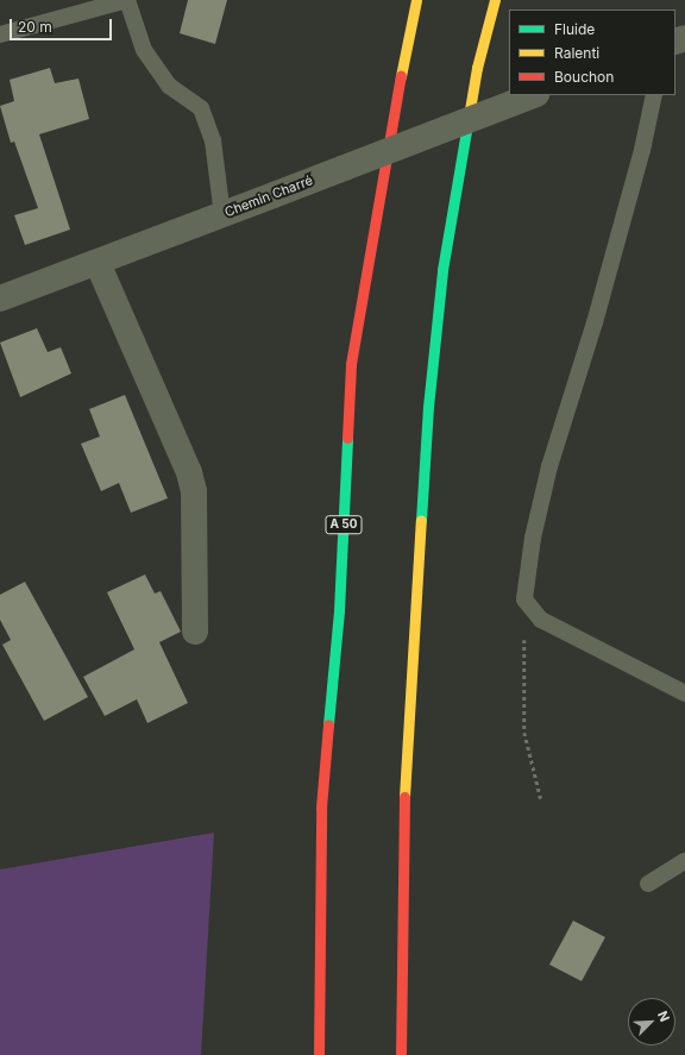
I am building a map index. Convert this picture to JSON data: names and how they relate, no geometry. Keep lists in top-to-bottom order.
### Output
{
  "streets": {
    "highway": ["A 50"],
    "street": ["Chemin Charré"]
  },
  "legend": ["Fluide", "Ralenti", "Bouchon"],
  "scale_bar": "20 m",
  "north": "top right"
}
